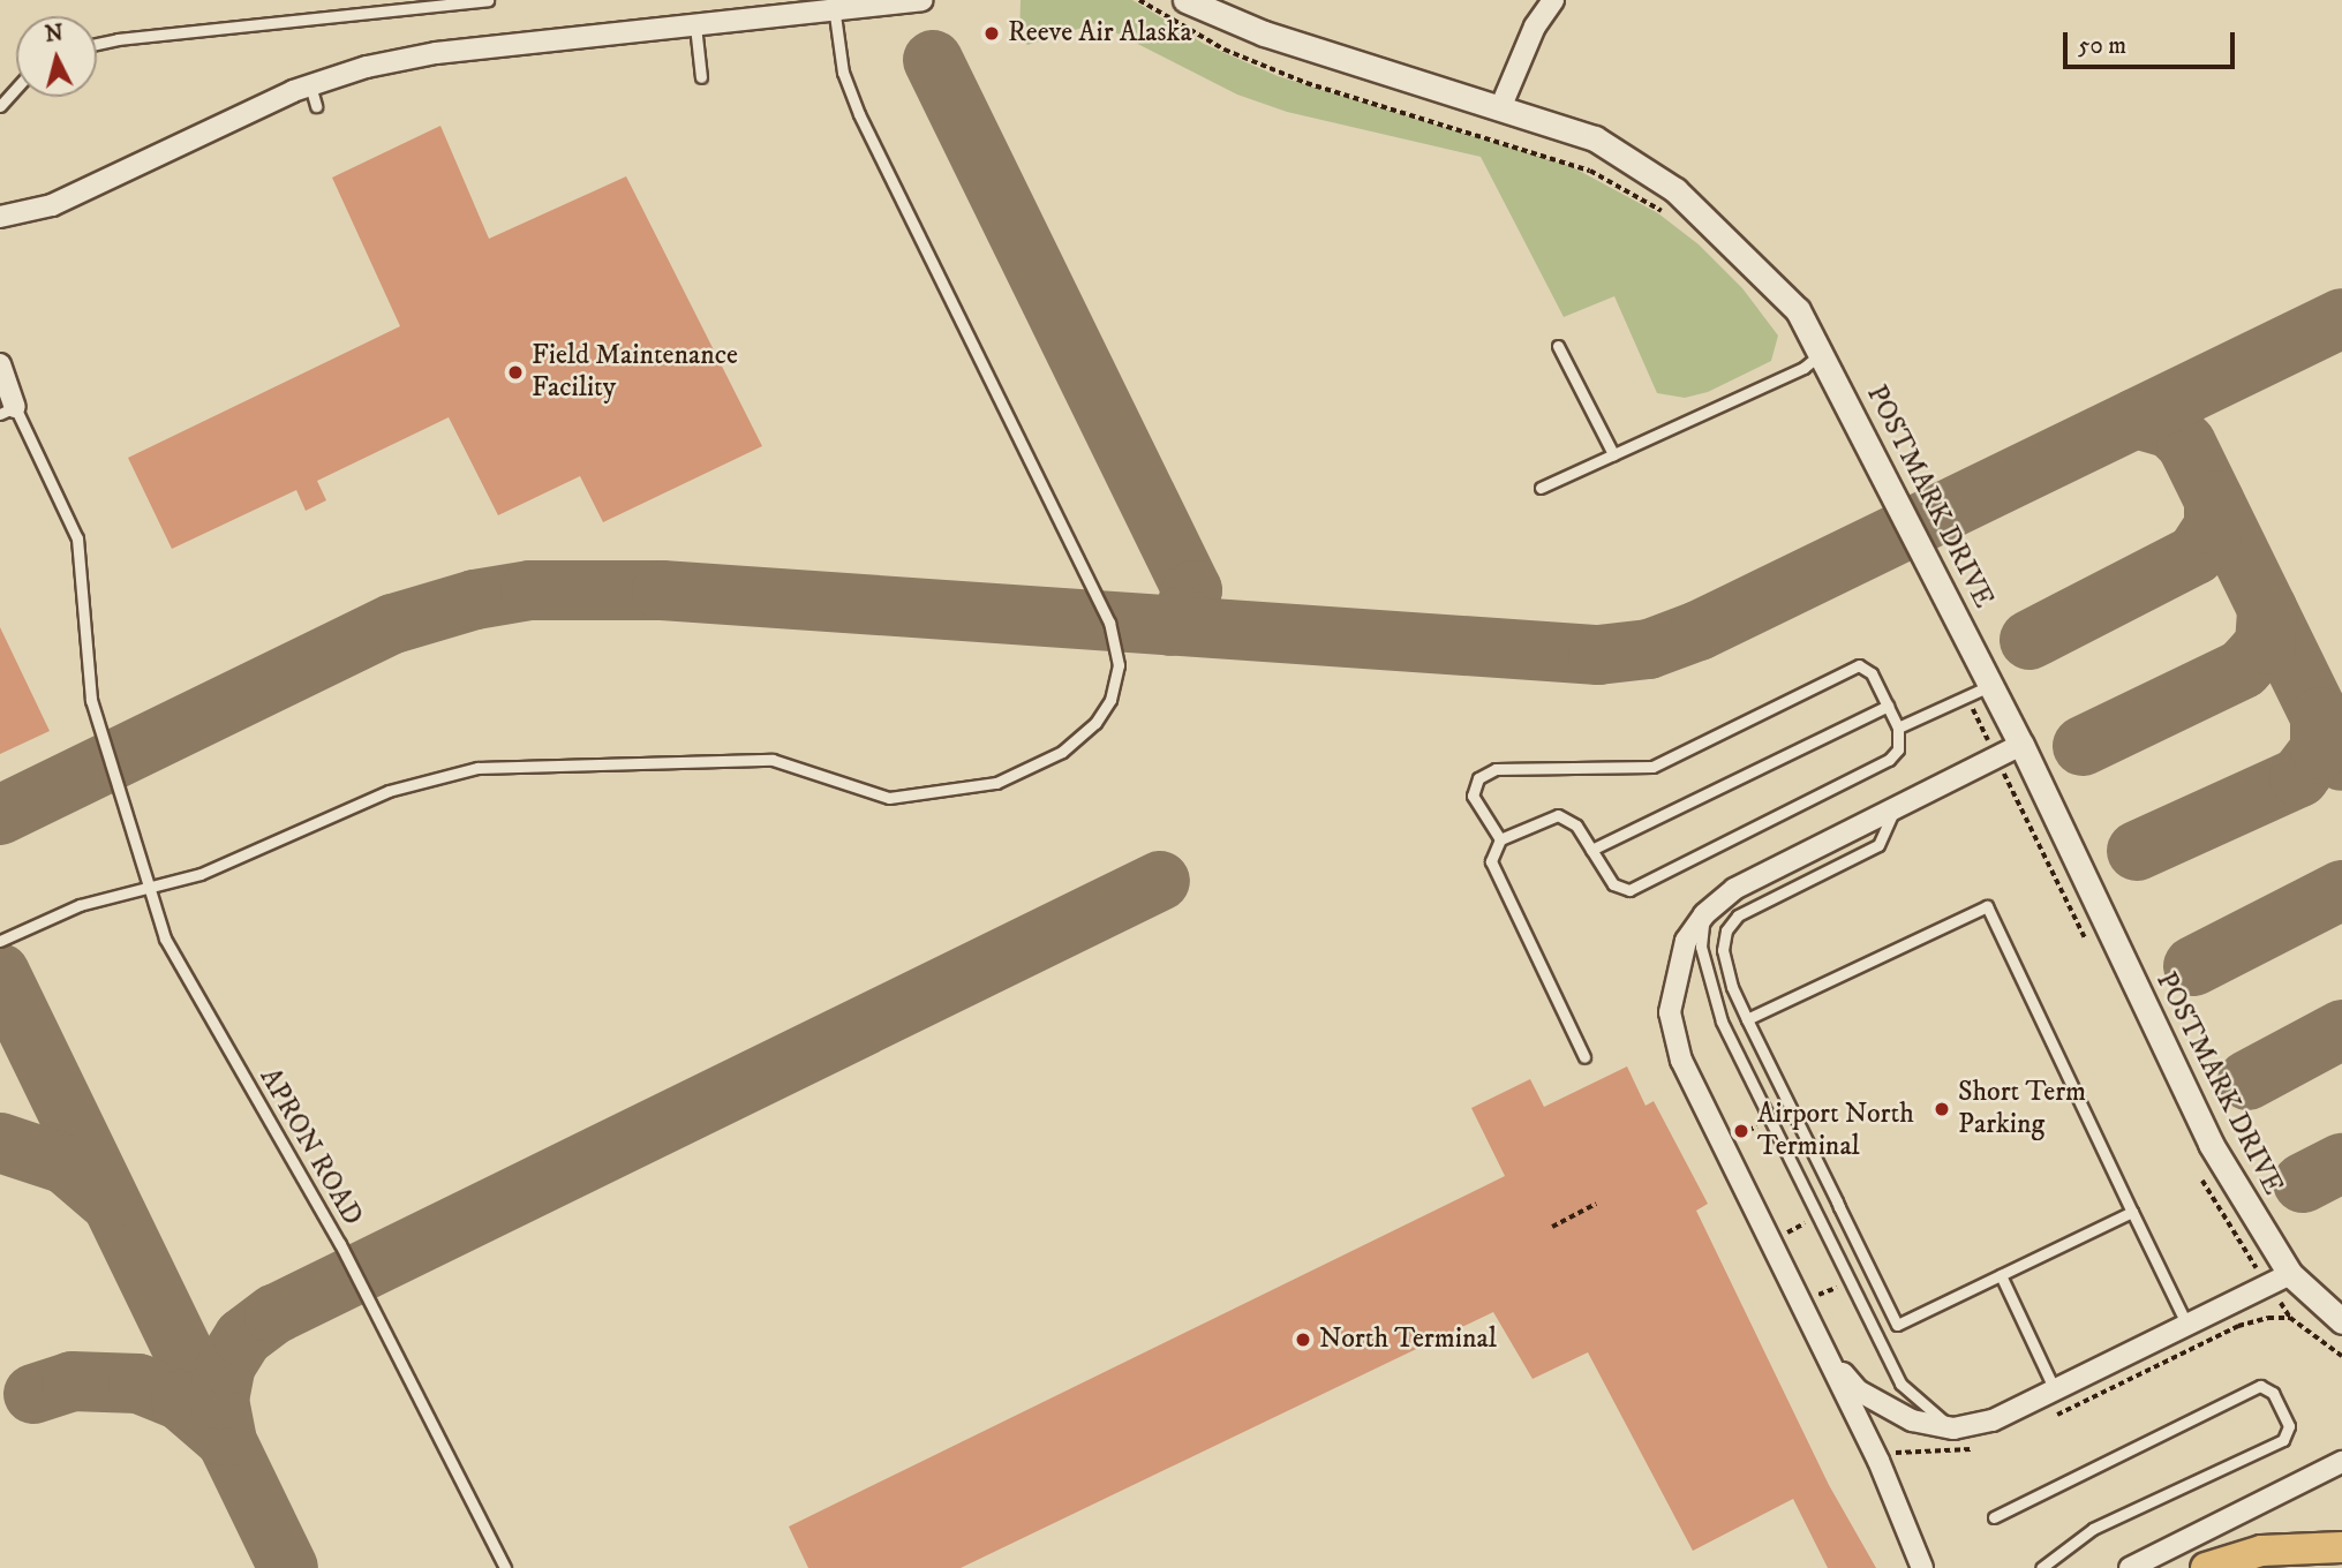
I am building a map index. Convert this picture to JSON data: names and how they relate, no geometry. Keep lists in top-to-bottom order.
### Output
{
  "streets": {
    "street": ["POSTMARK DRIVE"],
    "lane": ["APRON ROAD"]
  },
  "places": [
    "Reeve Air Alaska",
    "Field Maintenance Facility",
    "Short Term Parking",
    "Airport North Terminal",
    "North Terminal"
  ],
  "scale_bar": "50 m",
  "north": "top"
}
